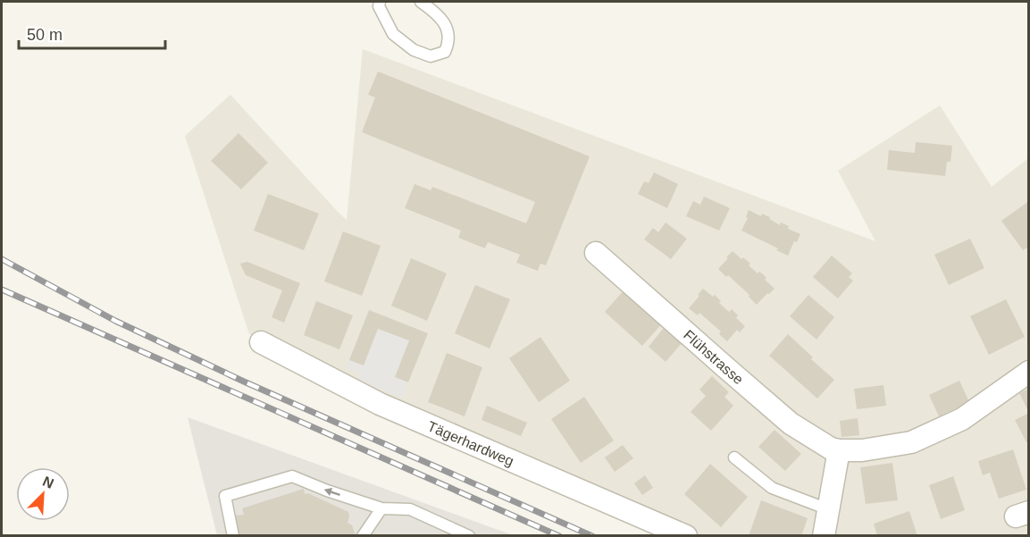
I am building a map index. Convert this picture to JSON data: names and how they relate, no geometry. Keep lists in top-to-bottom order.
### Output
{
  "streets": {
    "street": ["Flühstrasse", "Tägerhardweg"]
  },
  "scale_bar": "50 m",
  "north": "top right"
}
